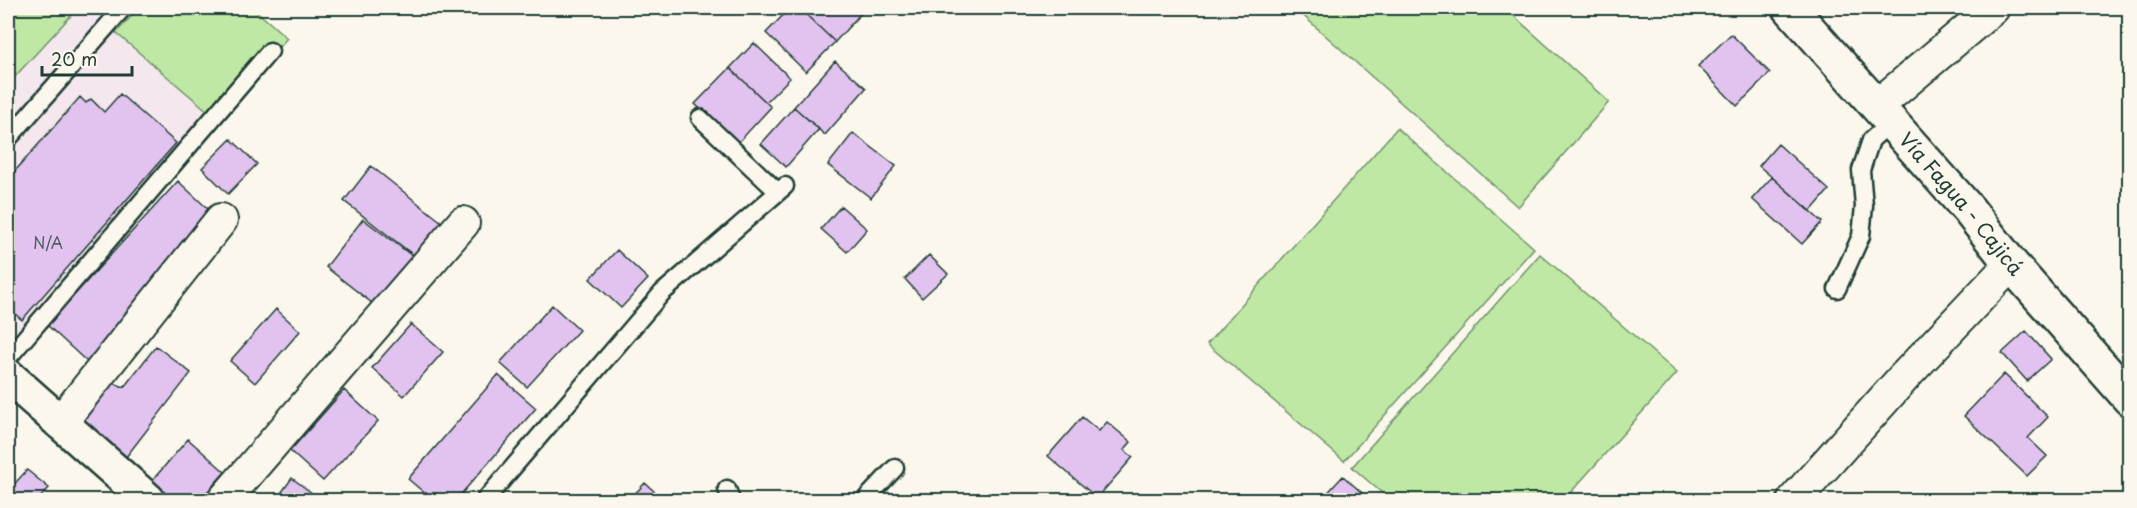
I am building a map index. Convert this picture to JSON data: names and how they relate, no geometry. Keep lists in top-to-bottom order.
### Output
{
  "streets": {
    "street": ["Vía Fagua - Cajicá"]
  },
  "house_numbers": ["N/A"],
  "scale_bar": "20 m"
}
